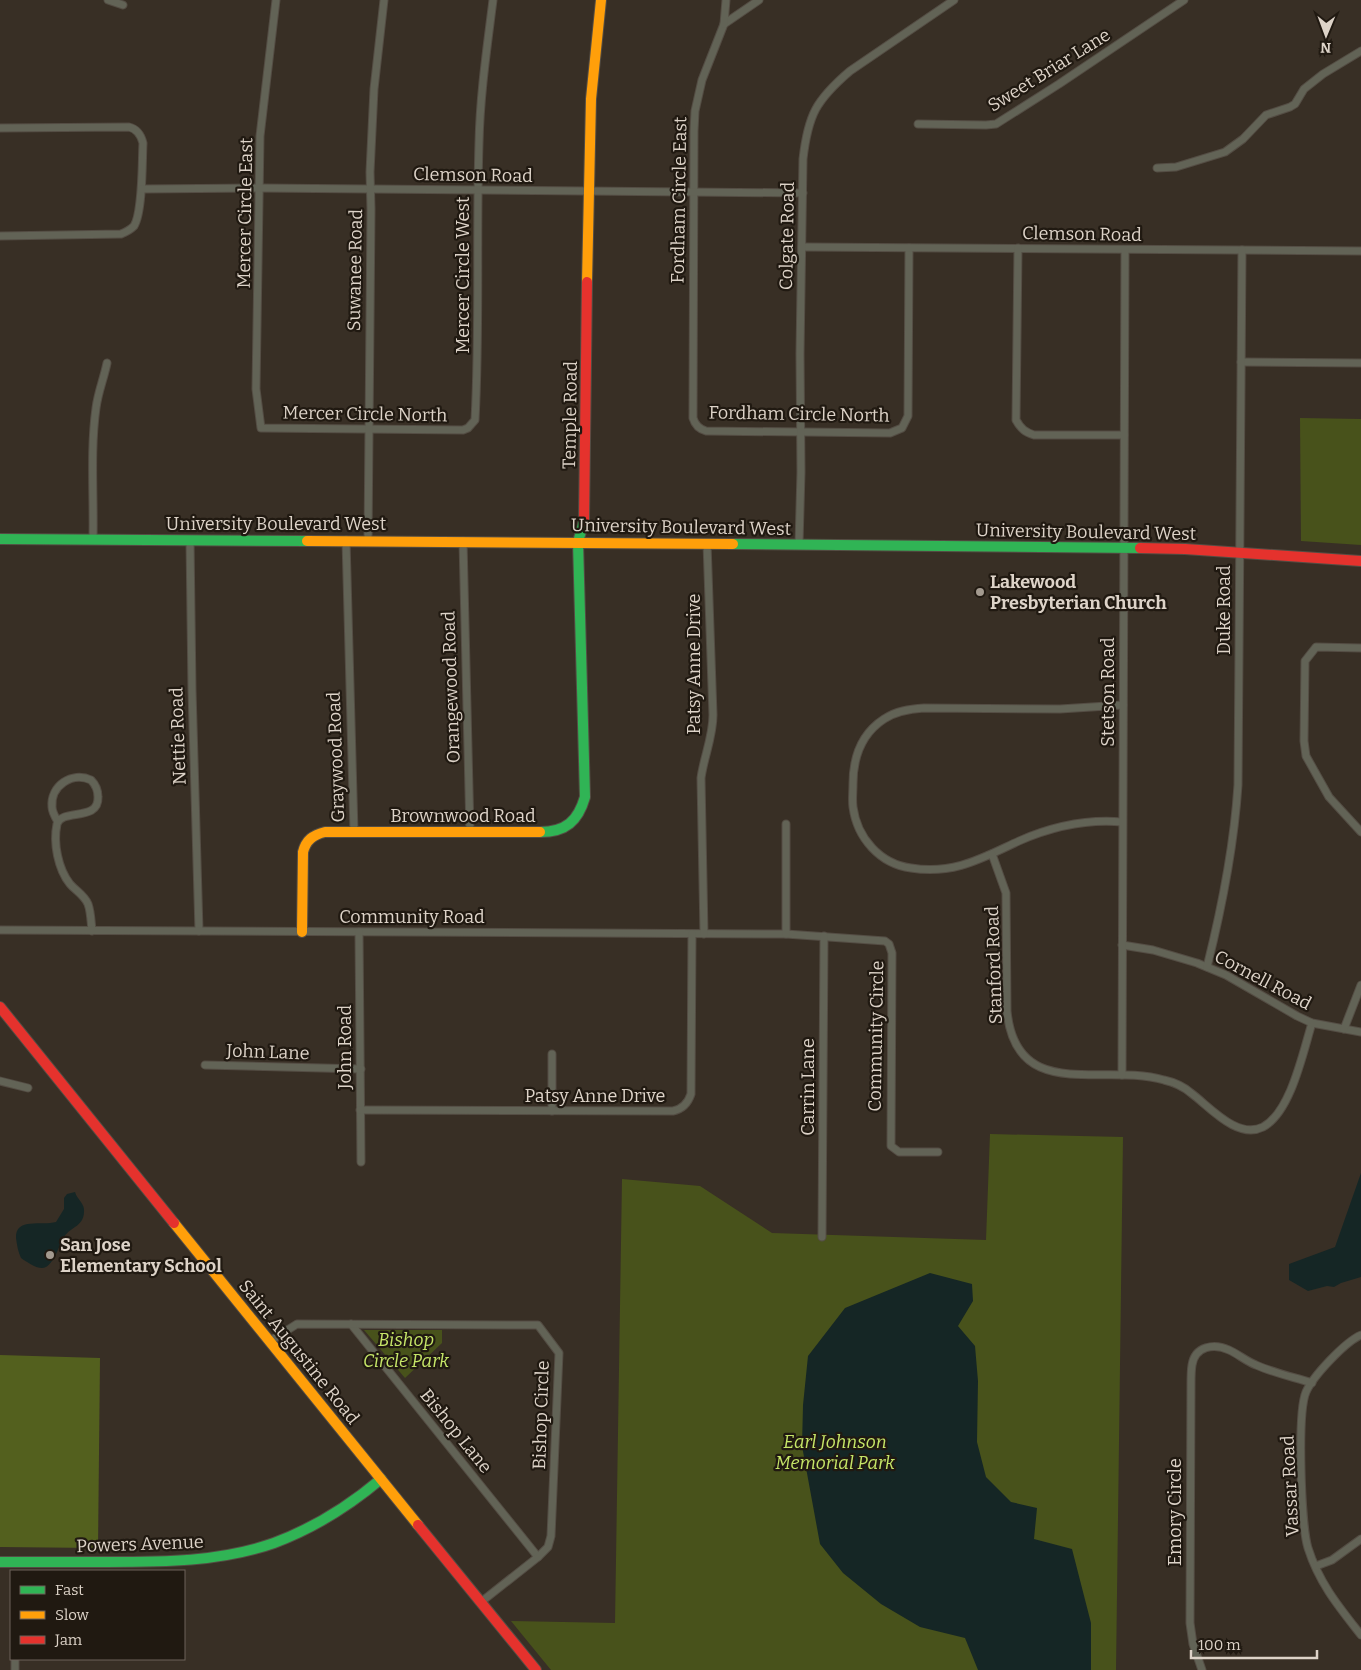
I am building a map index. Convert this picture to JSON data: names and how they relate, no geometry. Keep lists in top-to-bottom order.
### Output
{
  "streets": {
    "main road": [
      "Temple Road",
      "University Boulevard West",
      "Graywood Road",
      "Brownwood Road",
      "Saint Augustine Road",
      "Powers Avenue"
    ],
    "street": [
      "Sweet Briar Lane",
      "Clemson Road",
      "Fordham Circle East",
      "Mercer Circle East",
      "Colgate Road",
      "Suwanee Road",
      "Mercer Circle West",
      "Mercer Circle North",
      "Fordham Circle North",
      "Duke Road",
      "Patsy Anne Drive",
      "Orangewood Road",
      "Stetson Road",
      "Nettie Road",
      "Community Road",
      "Stanford Road",
      "Cornell Road",
      "Community Circle",
      "John Road",
      "John Lane",
      "Carrin Lane",
      "Bishop Circle",
      "Bishop Lane",
      "Vassar Road",
      "Emory Circle"
    ]
  },
  "crossings": [
    ["Clemson Road", "Fordham Circle East"],
    ["Clemson Road", "Mercer Circle East"],
    ["Clemson Road", "Colgate Road"],
    ["Clemson Road", "Suwanee Road"],
    ["Clemson Road", "Mercer Circle West"],
    ["Clemson Road", "Fordham Circle North"],
    ["Clemson Road", "Temple Road"],
    ["Clemson Road", "Duke Road"],
    ["Clemson Road", "Stetson Road"],
    ["Fordham Circle East", "Fordham Circle North"],
    ["Mercer Circle East", "Mercer Circle North"],
    ["Colgate Road", "Fordham Circle North"],
    ["Colgate Road", "University Boulevard West"],
    ["Suwanee Road", "Mercer Circle North"],
    ["Suwanee Road", "University Boulevard West"],
    ["Mercer Circle West", "Mercer Circle North"],
    ["Temple Road", "University Boulevard West"],
    ["Temple Road", "Brownwood Road"],
    ["University Boulevard West", "Duke Road"],
    ["University Boulevard West", "Patsy Anne Drive"],
    ["University Boulevard West", "Orangewood Road"],
    ["University Boulevard West", "Stetson Road"],
    ["University Boulevard West", "Nettie Road"],
    ["University Boulevard West", "Graywood Road"],
    ["Duke Road", "Cornell Road"],
    ["Patsy Anne Drive", "Community Road"],
    ["Patsy Anne Drive", "John Road"],
    ["Orangewood Road", "Brownwood Road"],
    ["Stetson Road", "Stanford Road"],
    ["Stetson Road", "Cornell Road"],
    ["Nettie Road", "Community Road"],
    ["Graywood Road", "Brownwood Road"],
    ["Graywood Road", "Community Road"],
    ["Community Road", "Community Circle"],
    ["Community Road", "John Road"],
    ["Community Road", "Carrin Lane"],
    ["Stanford Road", "Cornell Road"],
    ["Community Circle", "Carrin Lane"],
    ["John Road", "John Lane"],
    ["Saint Augustine Road", "Bishop Circle"],
    ["Saint Augustine Road", "Powers Avenue"],
    ["Bishop Circle", "Bishop Lane"],
    ["Vassar Road", "Emory Circle"]
  ],
  "parks": ["Bishop Circle Park", "Earl Johnson Memorial Park"],
  "places": ["Lakewood Presbyterian Church", "San Jose Elementary School"],
  "legend": ["Fast", "Slow", "Jam"],
  "scale_bar": "100 m",
  "north": "bottom"
}
